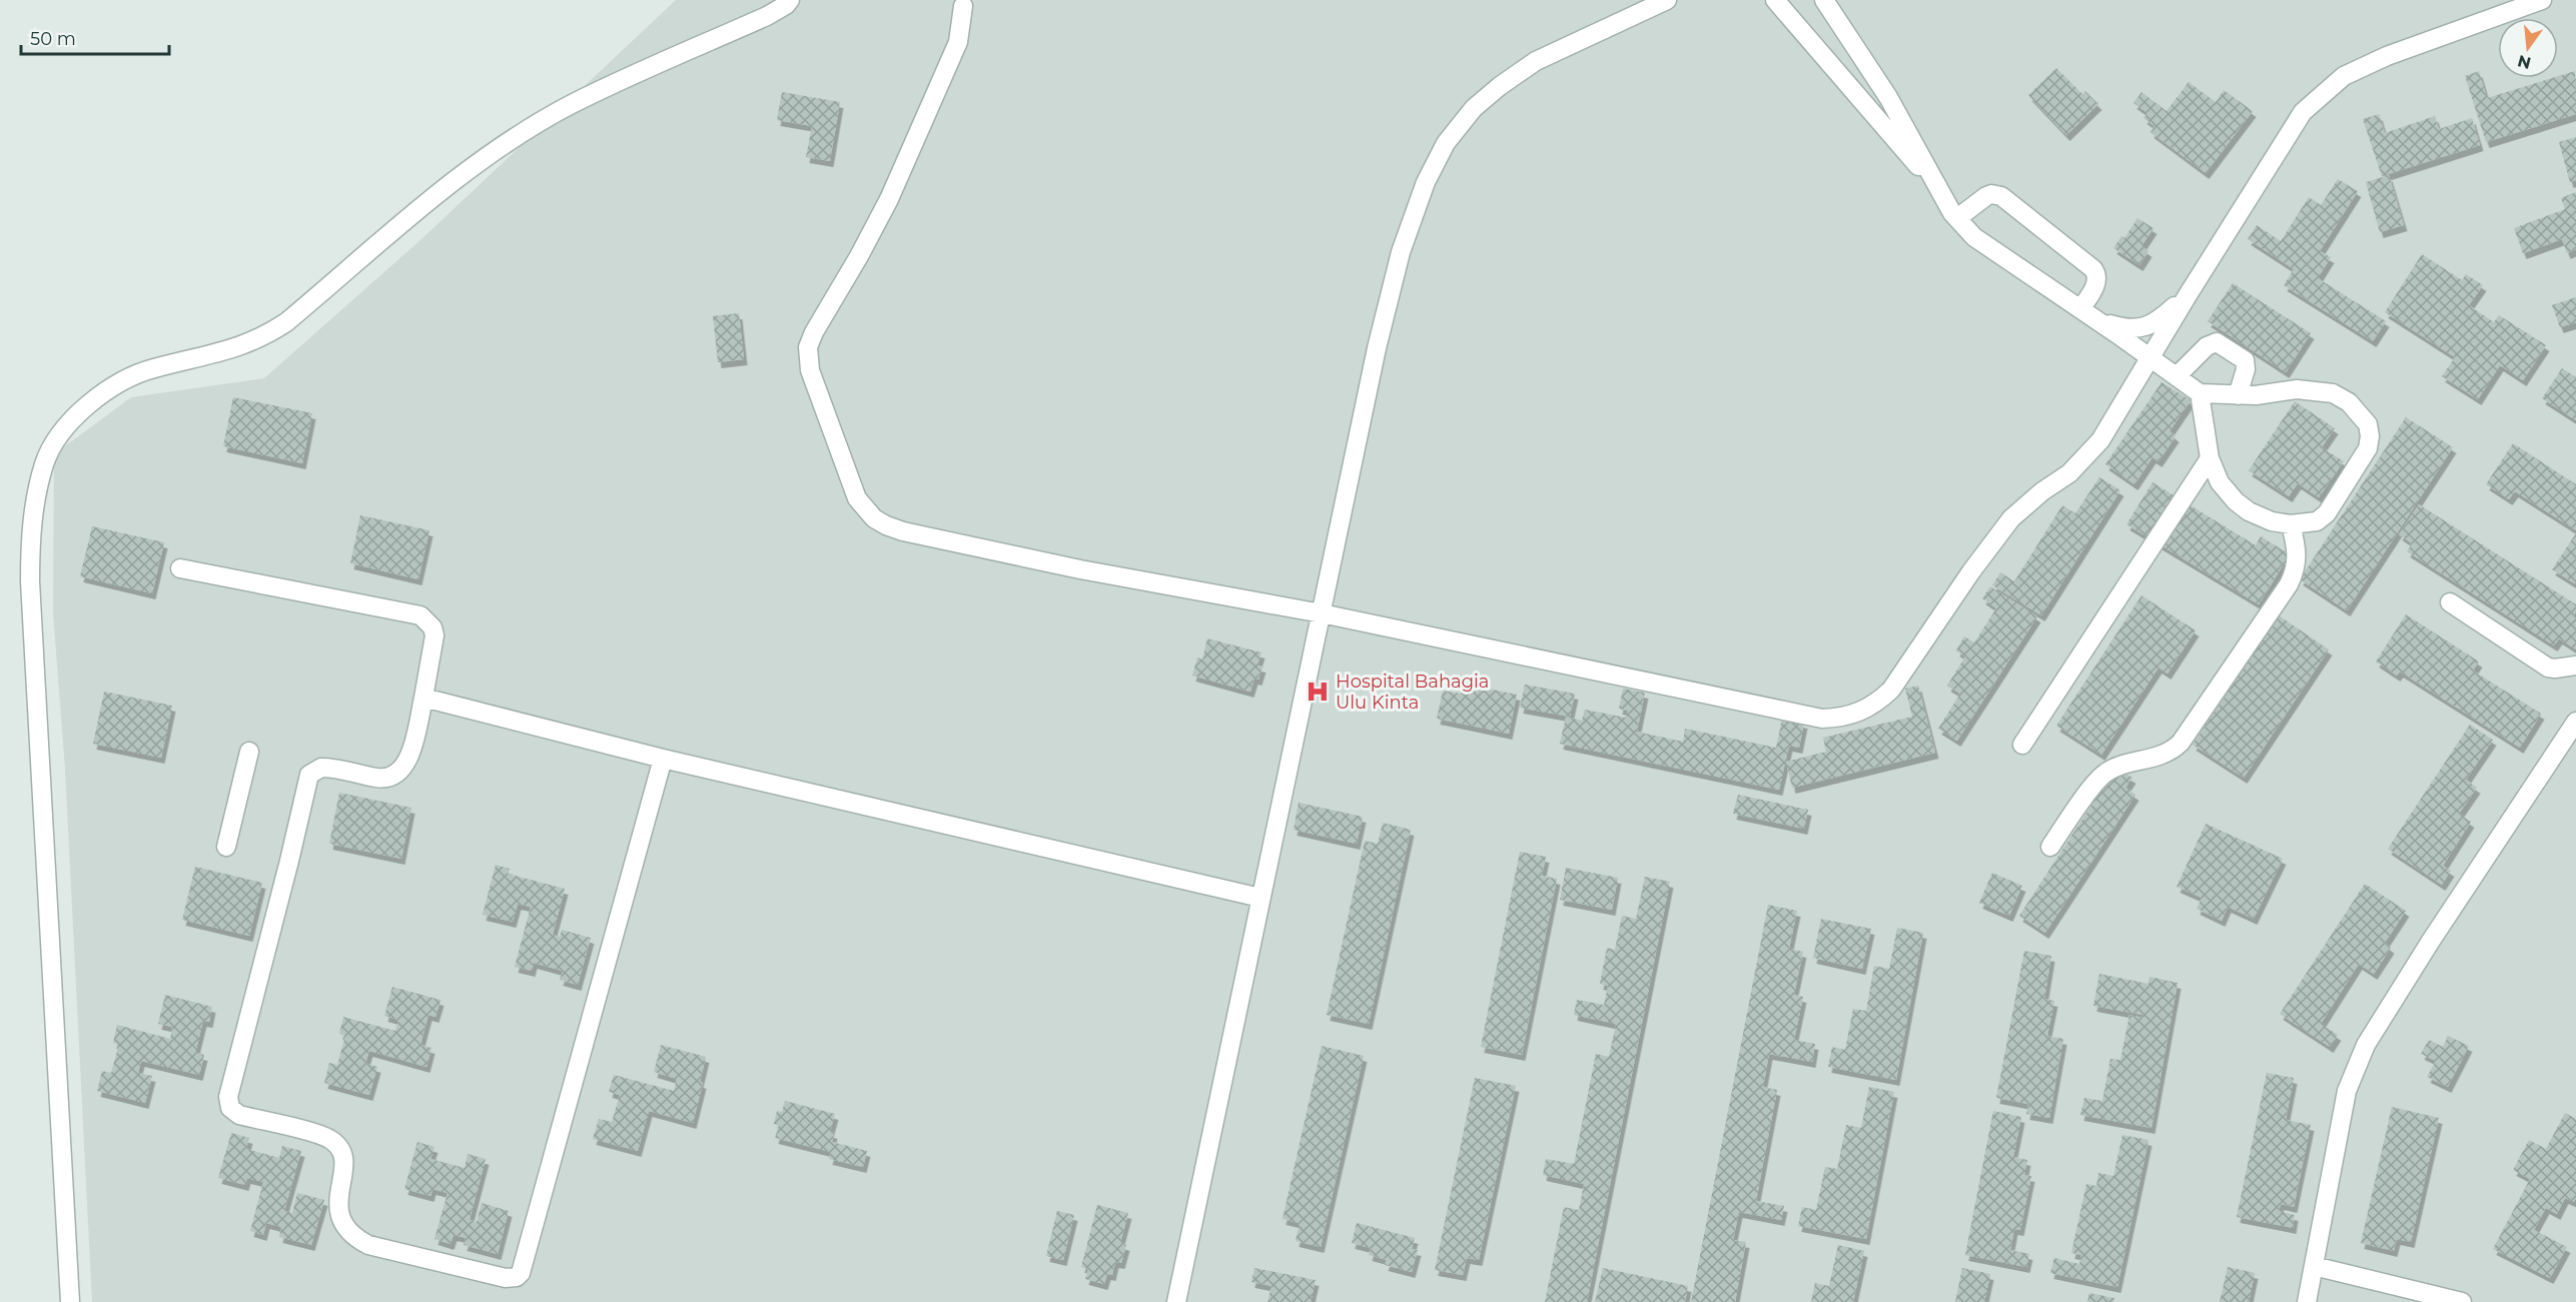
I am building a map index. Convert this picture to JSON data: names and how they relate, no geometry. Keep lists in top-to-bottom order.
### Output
{
  "places": {
    "hospital": ["Hospital Bahagia Ulu Kinta"]
  },
  "scale_bar": "50 m",
  "north": "bottom"
}
